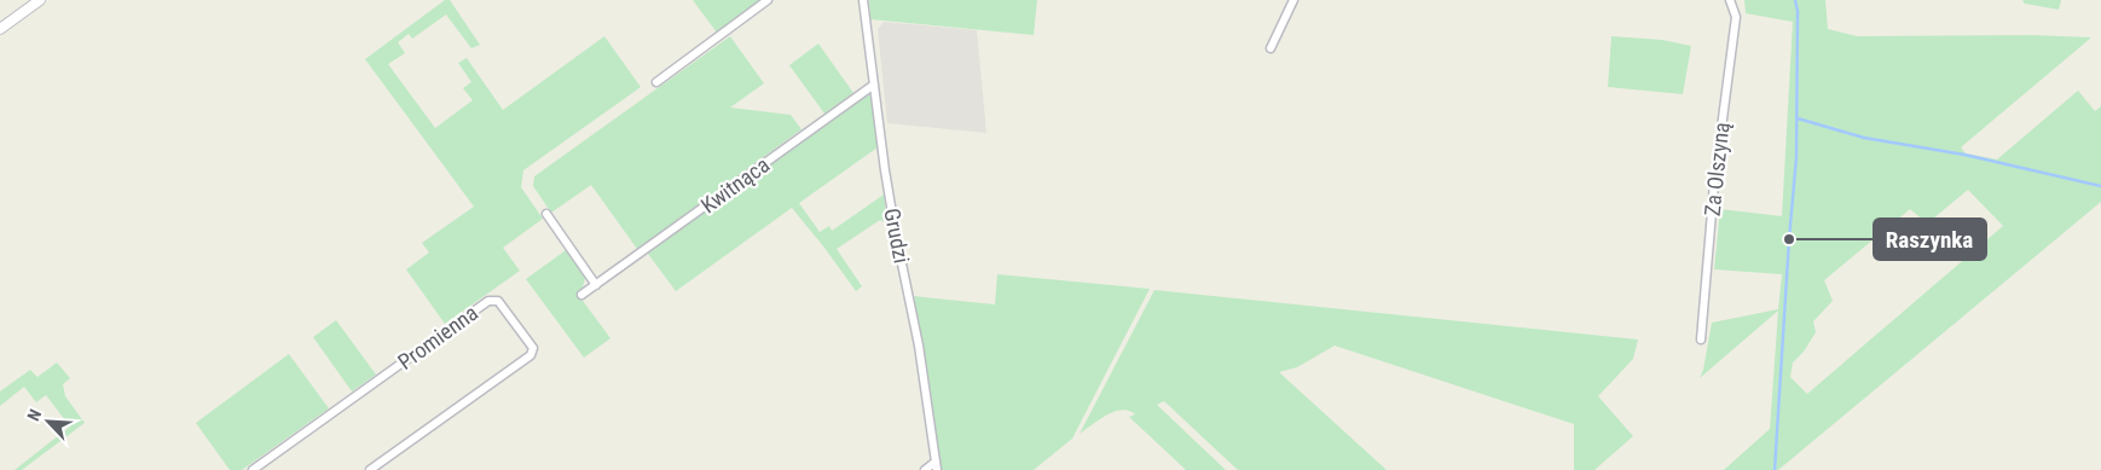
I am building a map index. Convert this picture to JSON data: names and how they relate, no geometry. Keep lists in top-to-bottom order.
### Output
{
  "streets": {
    "street": [
      "Za Olszyną",
      "Kwitnąca",
      "Grudzi",
      "Promienna"
    ]
  },
  "crossings": [
    ["Kwitnąca", "Grudzi"]
  ],
  "places": ["Raszynka"],
  "north": "top left"
}
